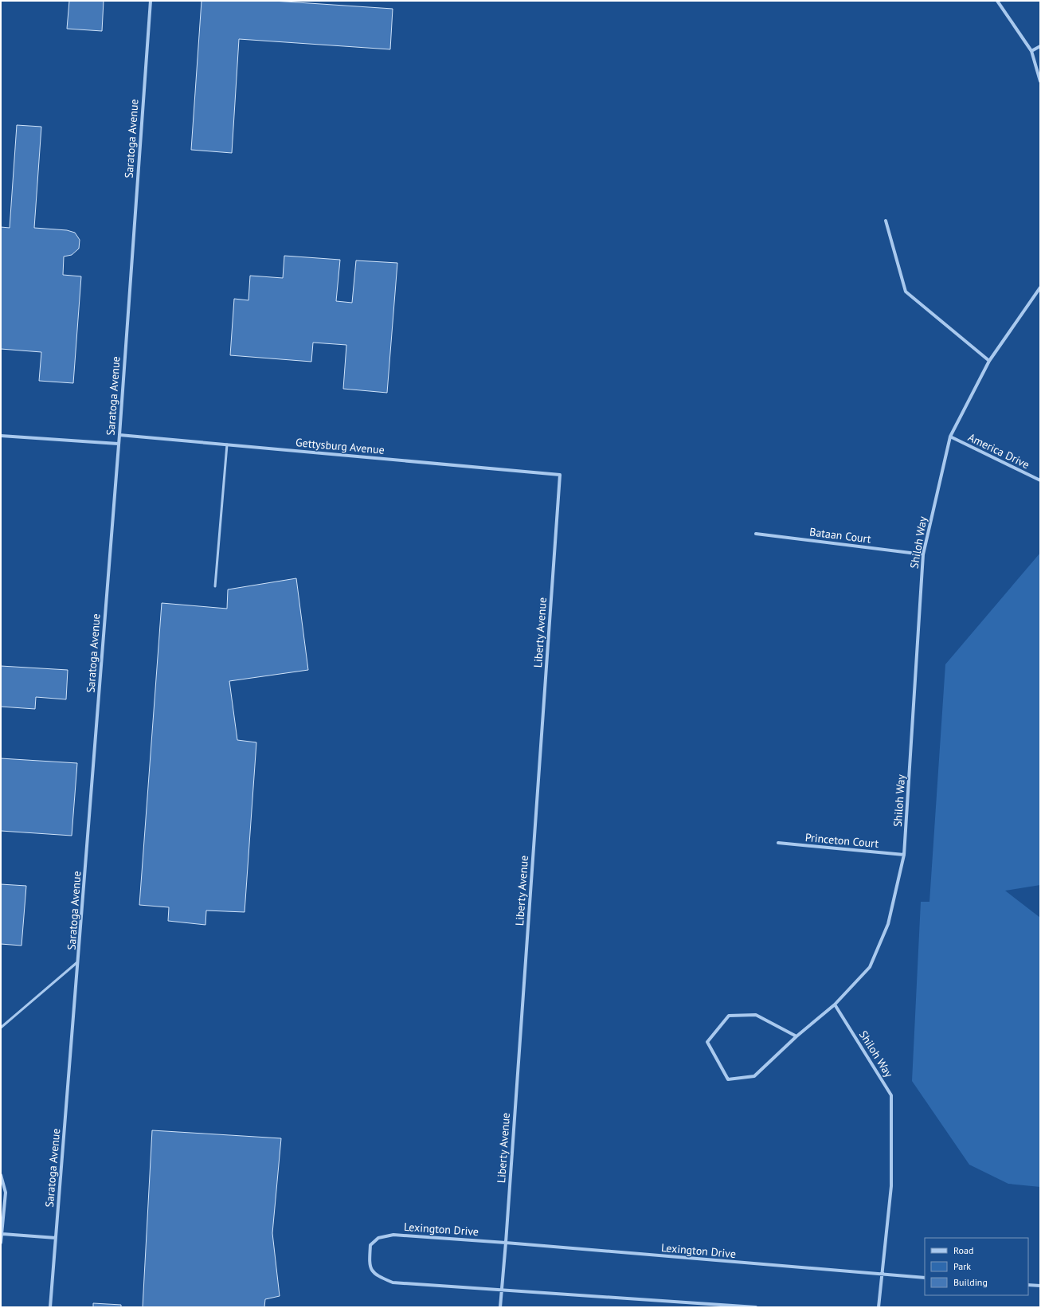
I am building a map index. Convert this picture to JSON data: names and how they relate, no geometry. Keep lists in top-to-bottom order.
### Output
{
  "streets": {
    "street": [
      "Saratoga Avenue",
      "Gettysburg Avenue",
      "America Drive",
      "Bataan Court",
      "Shiloh Way",
      "Liberty Avenue",
      "Princeton Court",
      "Lexington Drive"
    ]
  },
  "crossings": [
    ["Saratoga Avenue", "Gettysburg Avenue"],
    ["Gettysburg Avenue", "Liberty Avenue"],
    ["America Drive", "Shiloh Way"],
    ["Bataan Court", "Shiloh Way"],
    ["Shiloh Way", "Princeton Court"],
    ["Shiloh Way", "Lexington Drive"],
    ["Liberty Avenue", "Lexington Drive"]
  ],
  "legend": ["Road", "Park", "Building"]
}
